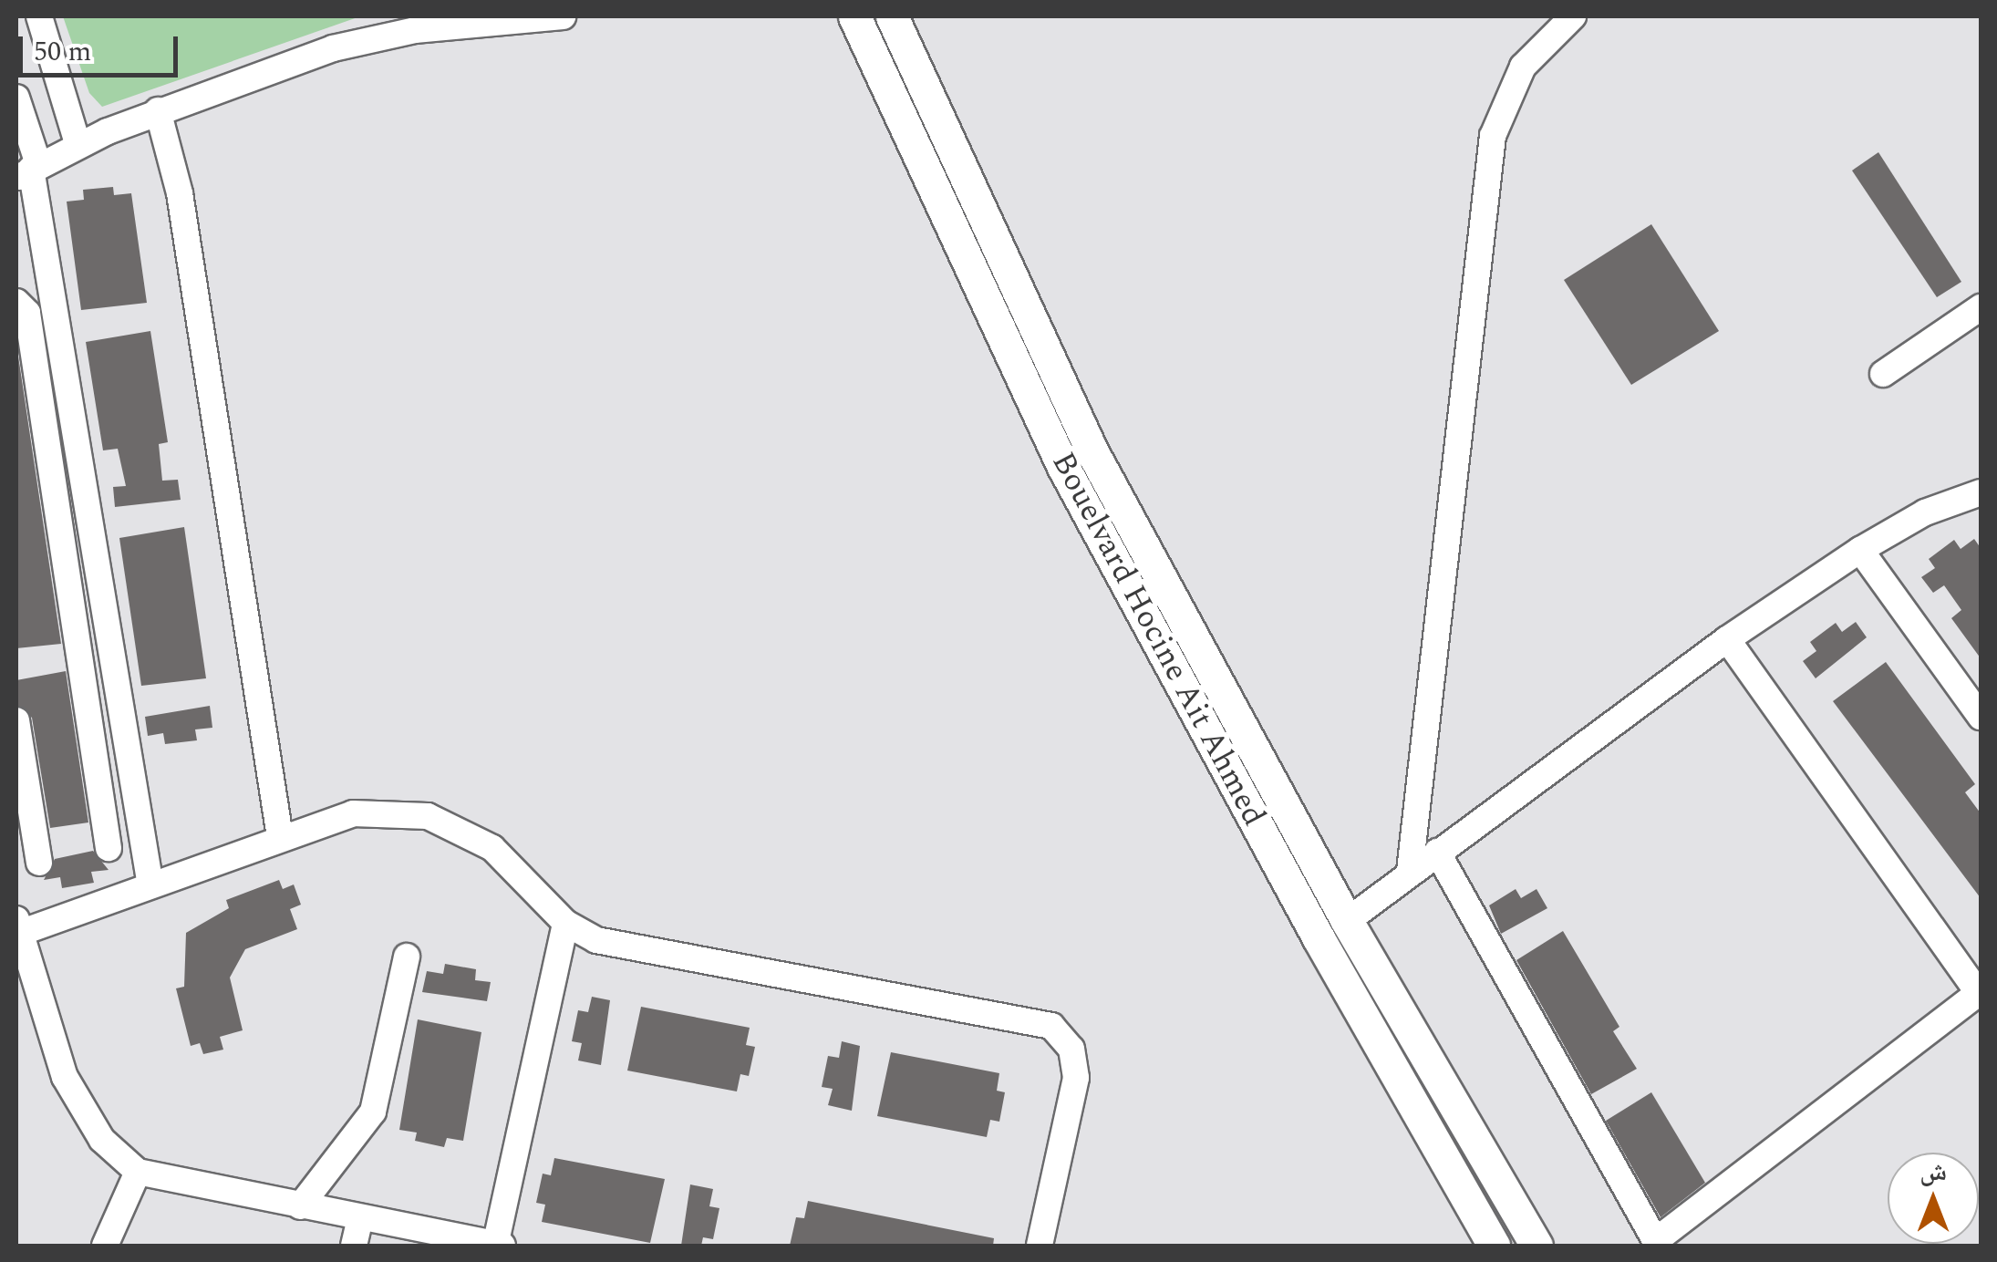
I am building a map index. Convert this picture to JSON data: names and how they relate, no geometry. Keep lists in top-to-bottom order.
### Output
{
  "streets": {
    "main road": ["Bouelvard Hocine Ait Ahmed"]
  },
  "scale_bar": "50 m",
  "north": "top"
}
